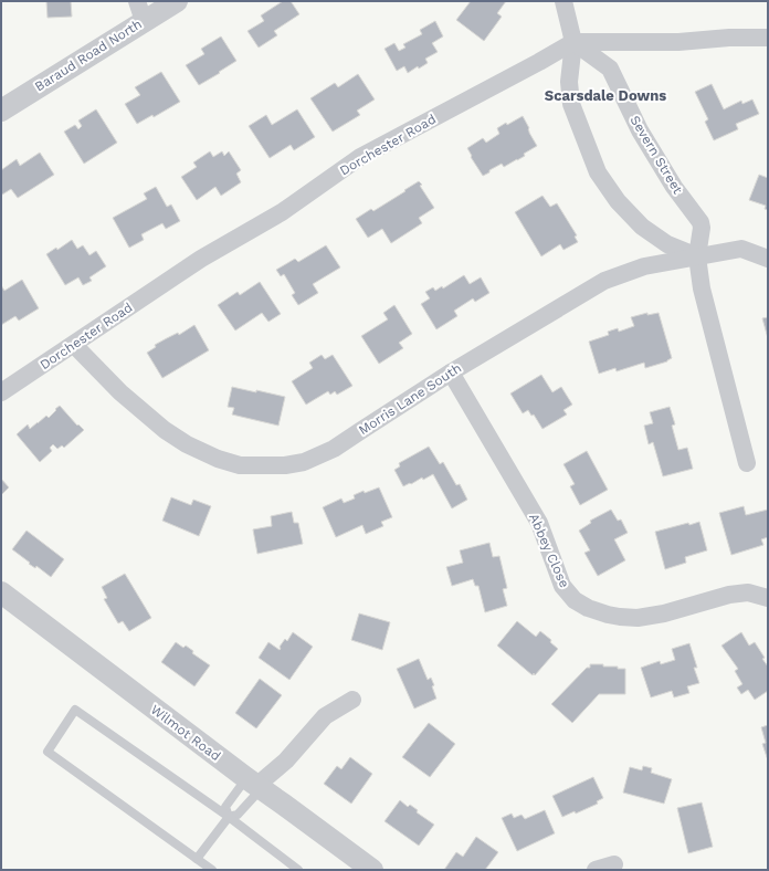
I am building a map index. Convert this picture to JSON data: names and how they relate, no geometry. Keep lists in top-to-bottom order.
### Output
{
  "streets": {
    "street": [
      "Baraud Road North",
      "Dorchester Road",
      "Severn Street",
      "Morris Lane South",
      "Abbey Close",
      "Wilmot Road"
    ]
  },
  "crossings": [
    ["Dorchester Road", "Severn Street"],
    ["Dorchester Road", "Morris Lane South"],
    ["Severn Street", "Morris Lane South"],
    ["Morris Lane South", "Abbey Close"]
  ],
  "districts": ["Scarsdale Downs"]
}
